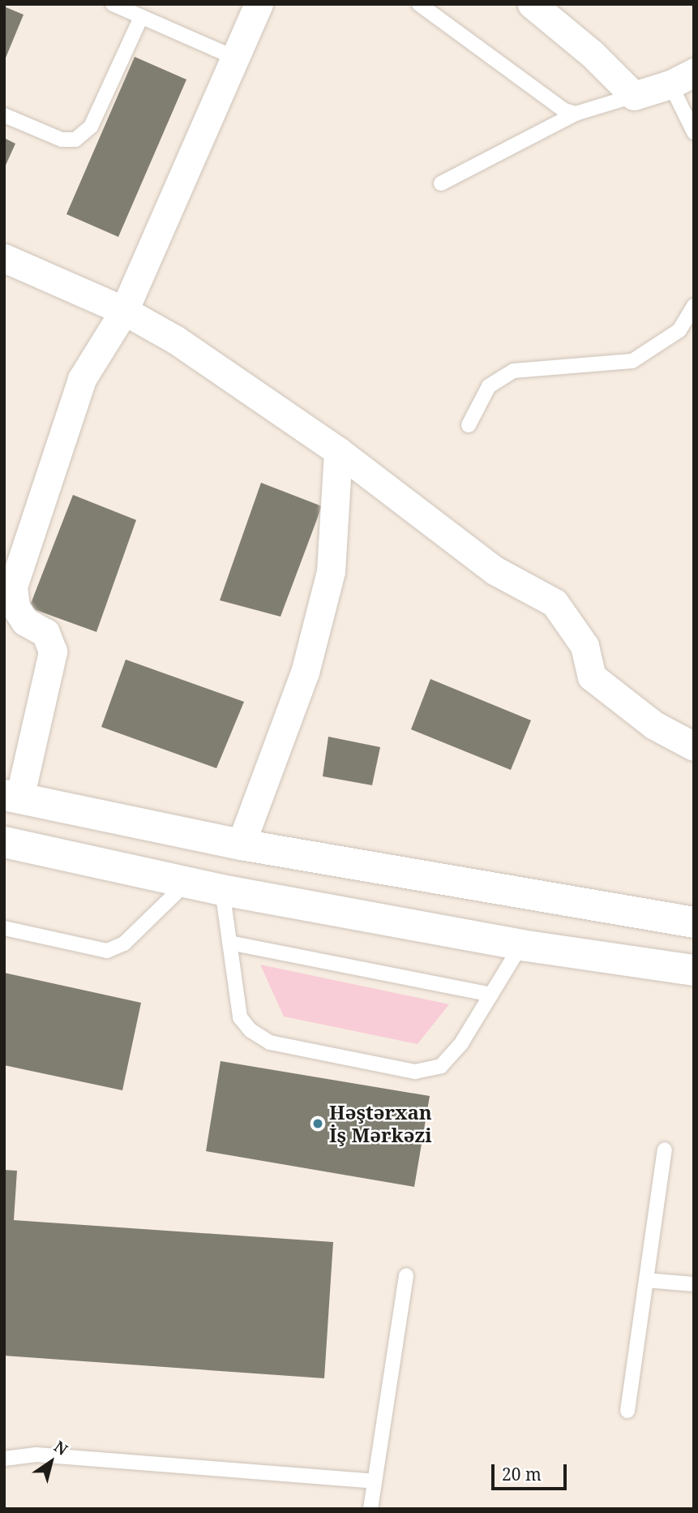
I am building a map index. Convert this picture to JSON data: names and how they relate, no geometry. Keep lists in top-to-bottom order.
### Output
{
  "places": ["Həştərxan İş Mərkəzi"],
  "scale_bar": "20 m",
  "north": "top right"
}
